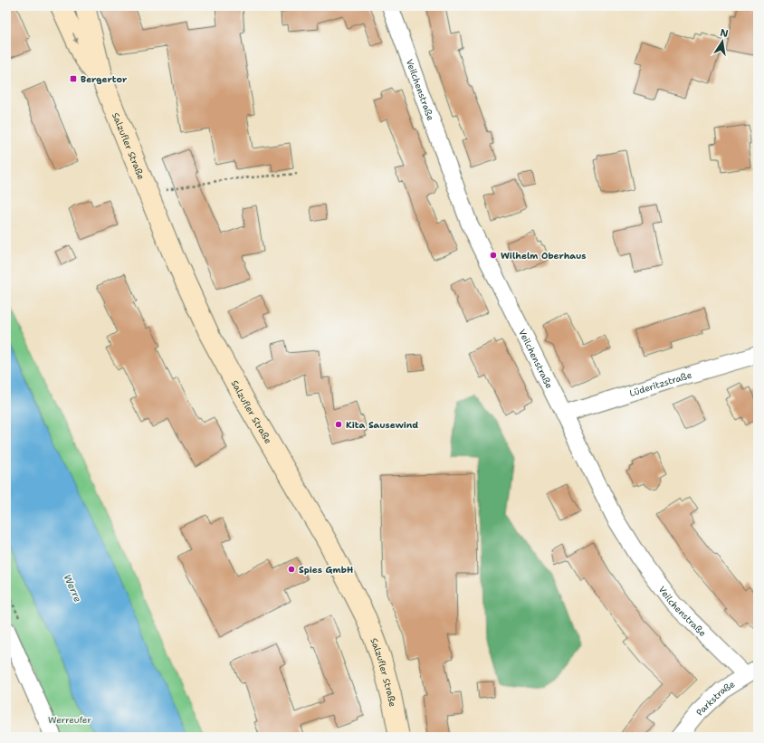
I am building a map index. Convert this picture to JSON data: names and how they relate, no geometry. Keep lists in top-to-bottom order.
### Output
{
  "streets": {
    "main road": ["Salzufler Straße"],
    "street": ["Veilchenstraße", "Lüderitzstraße", "Parkstraße"]
  },
  "crossings": [
    ["Veilchenstraße", "Lüderitzstraße"],
    ["Veilchenstraße", "Parkstraße"]
  ],
  "water": ["Werre"],
  "parks": ["Werreufer"],
  "places": {
    "transit": ["Bergertor"],
    "other": ["Wilhelm Oberhaus", "Kita Sausewind", "Spies GmbH"]
  },
  "north": "top"
}
